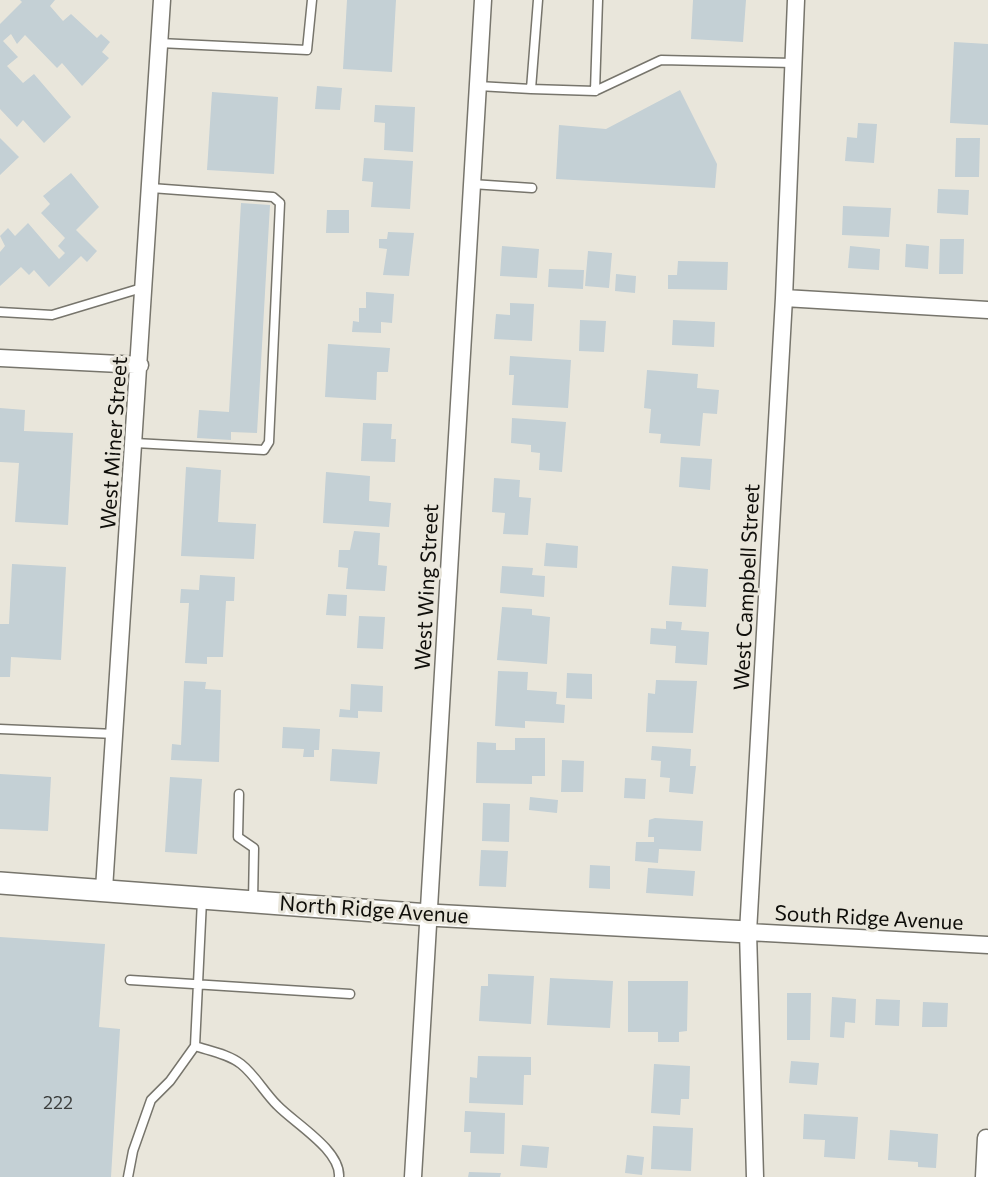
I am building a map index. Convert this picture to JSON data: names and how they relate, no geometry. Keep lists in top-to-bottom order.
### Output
{
  "streets": {
    "street": [
      "West Miner Street",
      "West Wing Street",
      "West Campbell Street",
      "North Ridge Avenue",
      "South Ridge Avenue"
    ]
  },
  "crossings": [
    ["West Miner Street", "North Ridge Avenue"],
    ["West Wing Street", "North Ridge Avenue"],
    ["West Campbell Street", "North Ridge Avenue"],
    ["West Campbell Street", "South Ridge Avenue"],
    ["North Ridge Avenue", "South Ridge Avenue"]
  ],
  "house_numbers": ["222"]
}
